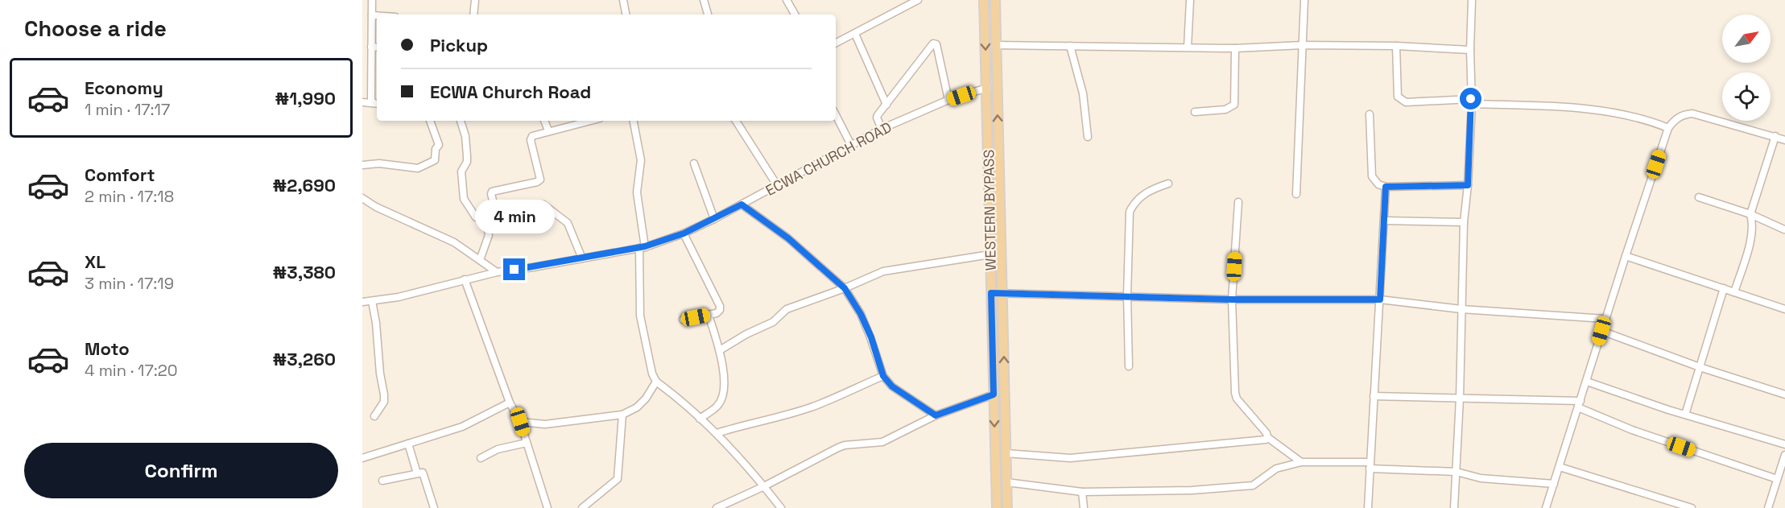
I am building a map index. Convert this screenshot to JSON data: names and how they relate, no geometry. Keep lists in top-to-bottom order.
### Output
{
  "streets": {
    "main road": ["WESTERN BYPASS"],
    "street": ["ECWA CHURCH ROAD"]
  },
  "crossings": [
    ["ECWA CHURCH ROAD", "WESTERN BYPASS"]
  ],
  "north": "top right",
  "page": {
    "heading": "Choose a ride",
    "banner": ["Pickup", "ECWA Church Road"],
    "list": [
      {
        "name": "Economy",
        "note": "1 min · 17:17",
        "value": "₦1,990"
      },
      {
        "name": "Comfort",
        "note": "2 min · 17:18",
        "value": "₦2,690"
      },
      {
        "name": "XL",
        "note": "3 min · 17:19",
        "value": "₦3,380"
      },
      {
        "name": "Moto",
        "note": "4 min · 17:20",
        "value": "₦3,260"
      }
    ],
    "bubble": "4 min",
    "buttons": "Confirm"
  }
}
